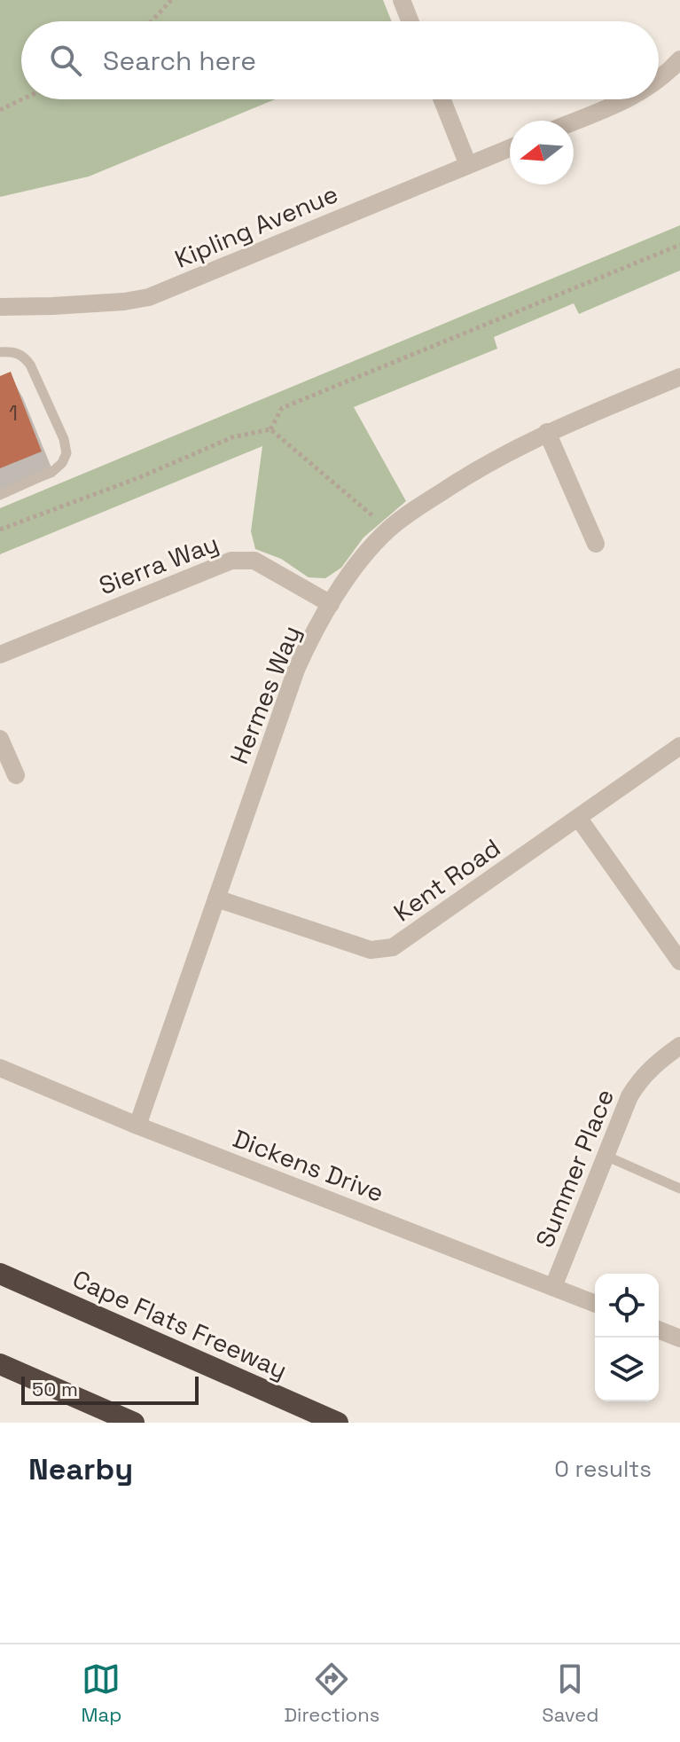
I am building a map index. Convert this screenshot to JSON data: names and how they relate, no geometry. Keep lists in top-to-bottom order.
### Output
{
  "streets": {
    "highway": ["Cape Flats Freeway"],
    "street": [
      "Kipling Avenue",
      "Sierra Way",
      "Hermes Way",
      "Kent Road",
      "Dickens Drive",
      "Summer Place"
    ]
  },
  "crossings": [
    ["Sierra Way", "Hermes Way"],
    ["Hermes Way", "Kent Road"],
    ["Hermes Way", "Dickens Drive"],
    ["Dickens Drive", "Summer Place"]
  ],
  "house_numbers": ["1"],
  "scale_bar": "50 m",
  "north": "left",
  "page": {
    "search": "Search here",
    "scale": "50 m",
    "heading": ["Nearby", "0 results"],
    "nav": ["Map", "Directions", "Saved"]
  }
}
